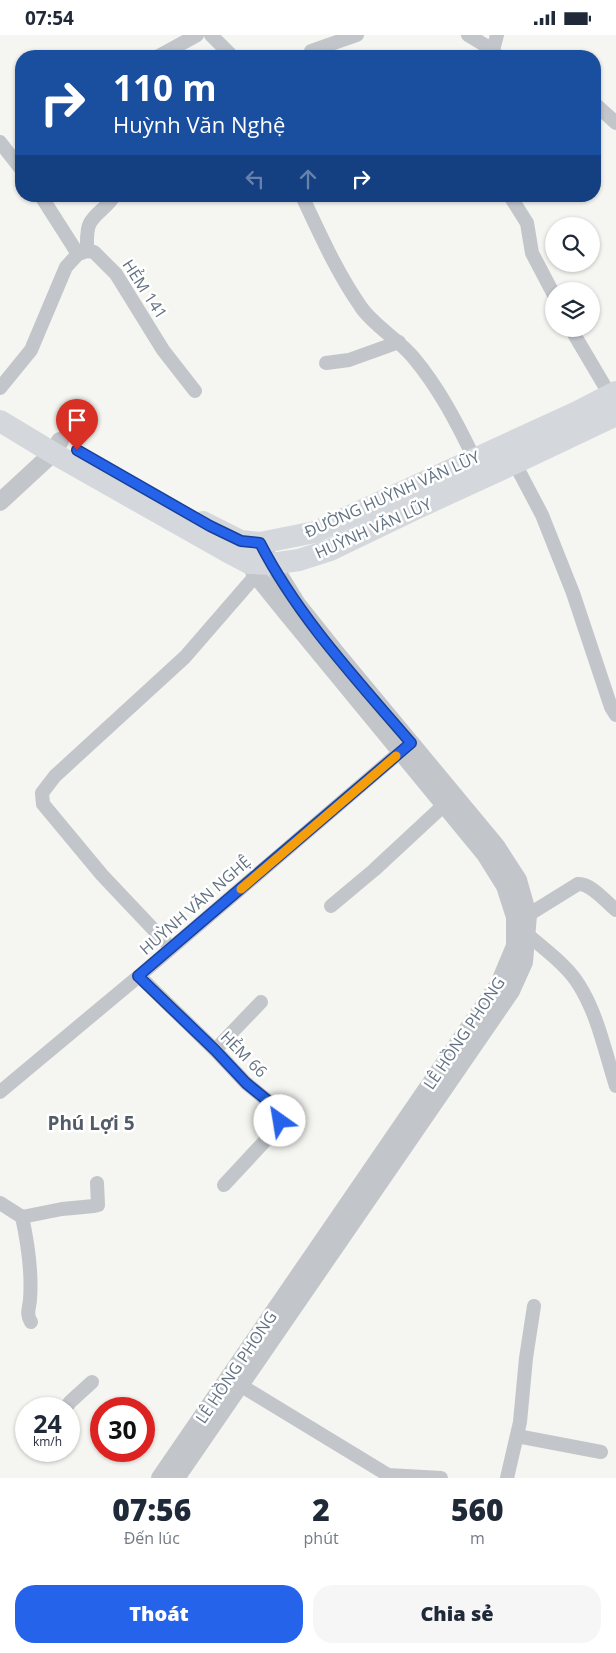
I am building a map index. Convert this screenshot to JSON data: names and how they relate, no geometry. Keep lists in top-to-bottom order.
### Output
{
  "streets": {
    "main road": ["ĐƯỜNG HUỲNH VĂN LŨY", "HUỲNH VĂN LŨY"],
    "street": [
      "HẺM 141",
      "HUỲNH VĂN NGHỆ",
      "LÊ HỒNG PHONG",
      "HẺM 66"
    ]
  },
  "crossings": [
    ["ĐƯỜNG HUỲNH VĂN LŨY", "HUỲNH VĂN LŨY"],
    ["ĐƯỜNG HUỲNH VĂN LŨY", "LÊ HỒNG PHONG"],
    ["HUỲNH VĂN LŨY", "LÊ HỒNG PHONG"],
    ["HUỲNH VĂN NGHỆ", "LÊ HỒNG PHONG"],
    ["HUỲNH VĂN NGHỆ", "HẺM 66"]
  ],
  "districts": ["Phú Lợi 5"],
  "page": {
    "status": "07:54",
    "turn": ["110 m", "Huỳnh Văn Nghệ"],
    "speed": "24 km/h",
    "limit": "30",
    "eta": [
      "07:56",
      "Đến lúc",
      "2",
      "phút",
      "560",
      "m"
    ],
    "buttons": ["Thoát", "Chia sẻ"]
  }
}
